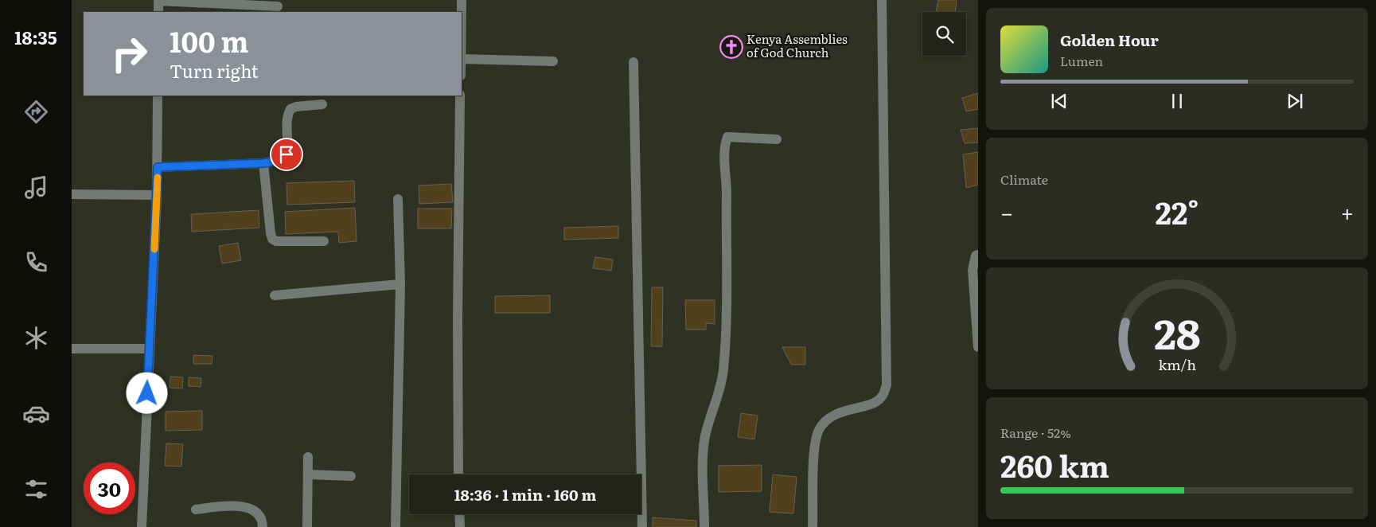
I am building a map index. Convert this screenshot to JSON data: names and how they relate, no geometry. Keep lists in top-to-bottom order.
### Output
{
  "places": {
    "church": ["Kenya Assemblies of God Church"]
  },
  "page": {
    "tabs": "18:35",
    "turn": ["100 m", "Turn right"],
    "song": ["Golden Hour", "Lumen"],
    "tile": [
      "Climate",
      ["Range · 52%", "260 km"]
    ],
    "heat": ["−", "22°", "+"],
    "limit": "30",
    "trip": "18:36 · 1 min · 160 m",
    "gauge": ["28", "km/h"]
  }
}
